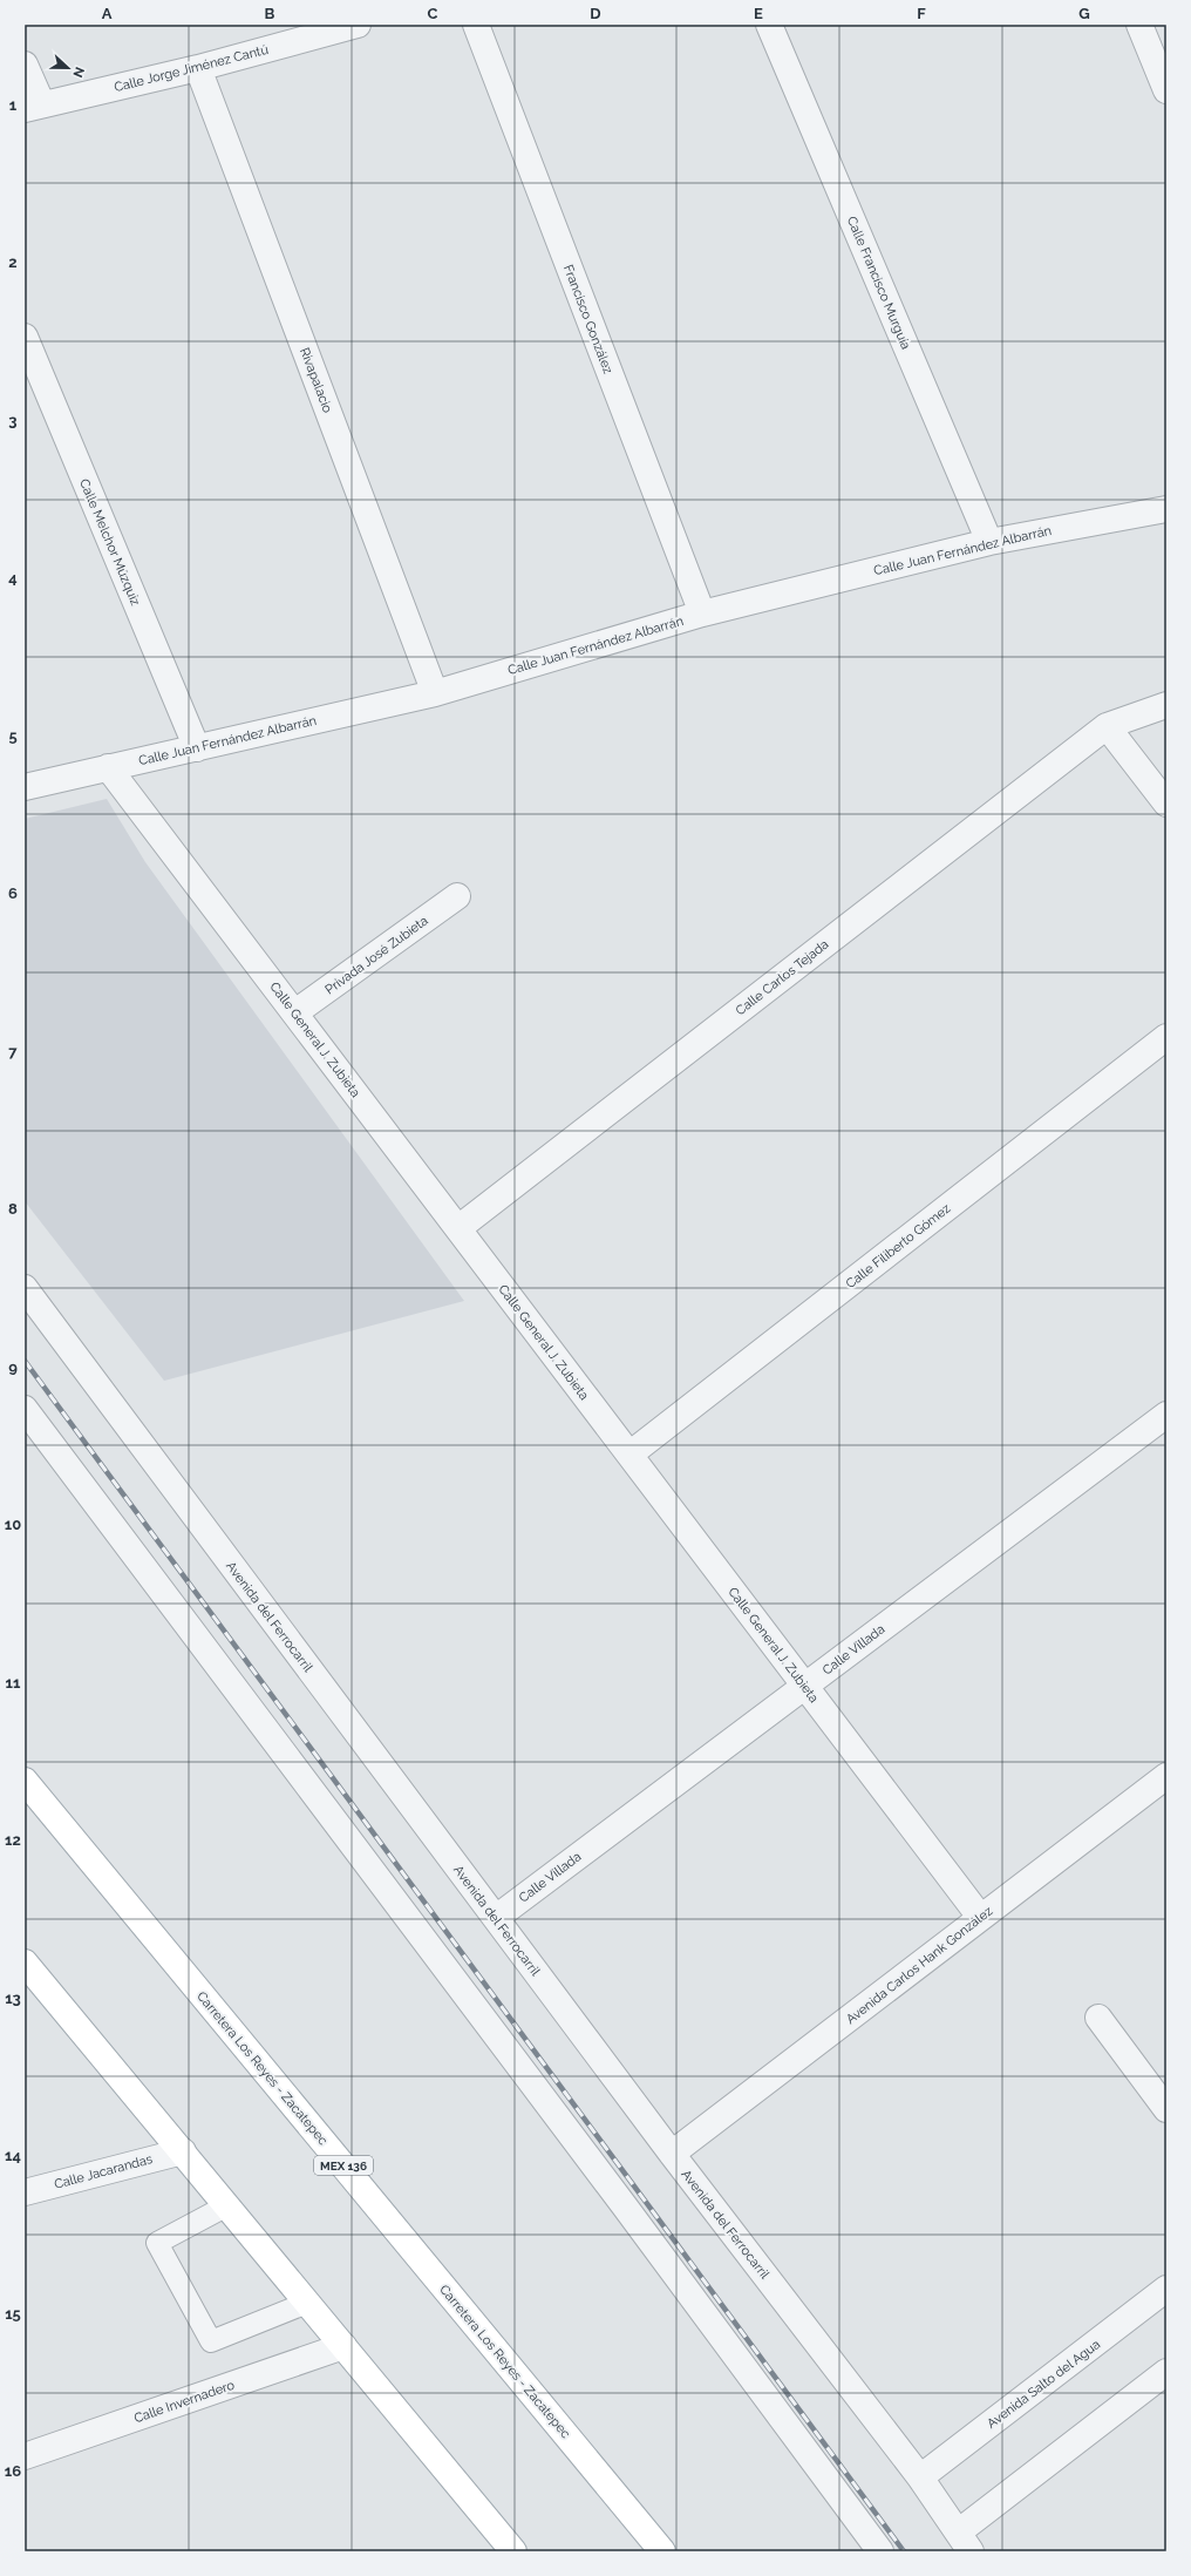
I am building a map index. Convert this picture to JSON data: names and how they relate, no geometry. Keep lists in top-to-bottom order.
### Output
{
  "streets": {
    "main road": ["Carretera Los Reyes - Zacatepec", "MEX 136"],
    "street": [
      "Calle Jorge Jiménez Cantú",
      "Calle Francisco Murguía",
      "Francisco González",
      "Rivapalacio",
      "Calle Melchor Múzquiz",
      "Calle Juan Fernández Albarrán",
      "Privada José Zubieta",
      "Calle Carlos Tejada",
      "Calle General J. Zubieta",
      "Calle Filiberto Gómez",
      "Avenida del Ferrocarril",
      "Calle Villada",
      "Avenida Carlos Hank González",
      "Calle Jacarandas",
      "Avenida Salto del Agua",
      "Calle Invernadero"
    ]
  },
  "crossings": [
    ["Calle Jorge Jiménez Cantú", "Rivapalacio"],
    ["Calle Francisco Murguía", "Calle Juan Fernández Albarrán"],
    ["Francisco González", "Calle Juan Fernández Albarrán"],
    ["Rivapalacio", "Calle Juan Fernández Albarrán"],
    ["Calle Melchor Múzquiz", "Calle Juan Fernández Albarrán"],
    ["Calle Juan Fernández Albarrán", "Calle General J. Zubieta"],
    ["Privada José Zubieta", "Calle General J. Zubieta"],
    ["Calle Carlos Tejada", "Calle General J. Zubieta"],
    ["Calle General J. Zubieta", "Calle Filiberto Gómez"],
    ["Calle General J. Zubieta", "Calle Villada"],
    ["Calle General J. Zubieta", "Avenida Carlos Hank González"],
    ["Avenida del Ferrocarril", "Calle Villada"],
    ["Avenida del Ferrocarril", "Avenida Carlos Hank González"],
    ["Avenida del Ferrocarril", "Avenida Salto del Agua"]
  ],
  "north": "right",
  "grid": {
    "columns": [
      "A",
      "B",
      "C",
      "D",
      "E",
      "F",
      "G"
    ],
    "rows": [
      "1",
      "2",
      "3",
      "4",
      "5",
      "6",
      "7",
      "8",
      "9",
      "10",
      "11",
      "12",
      "13",
      "14",
      "15",
      "16"
    ]
  }
}
